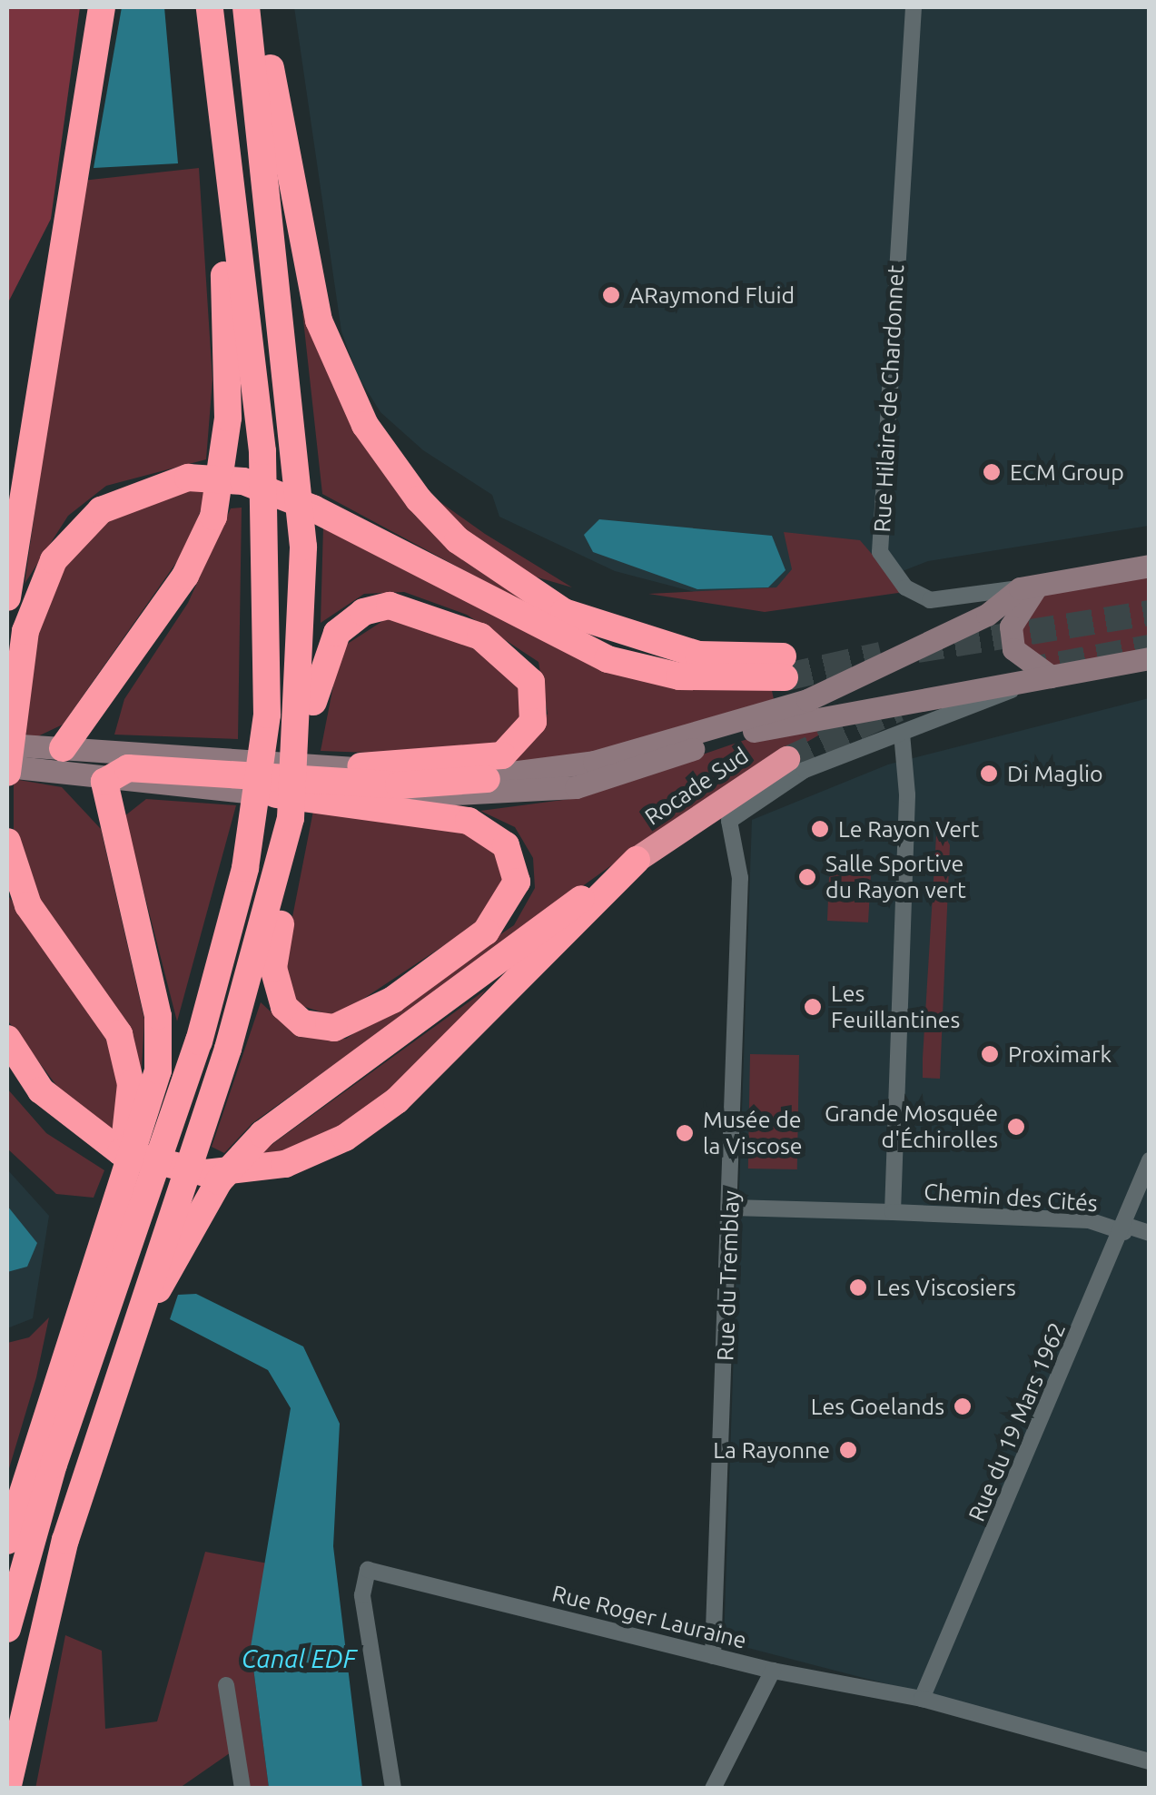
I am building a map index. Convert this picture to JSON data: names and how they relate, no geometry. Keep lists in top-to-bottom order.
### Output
{
  "streets": {
    "highway": ["Rocade Sud"],
    "main road": ["Rue Hilaire de Chardonnet"],
    "street": [
      "Chemin des Cités",
      "Rue du Tremblay",
      "Rue du 19 Mars 1962",
      "Rue Roger Lauraine"
    ]
  },
  "crossings": [
    ["Chemin des Cités", "Rue du Tremblay"],
    ["Chemin des Cités", "Rue du 19 Mars 1962"],
    ["Rue du Tremblay", "Rue Roger Lauraine"],
    ["Rue du 19 Mars 1962", "Rue Roger Lauraine"]
  ],
  "water": ["Canal EDF"],
  "places": [
    "ARaymond Fluid",
    "ECM Group",
    "Di Maglio",
    "Le Rayon Vert",
    "Salle Sportive du Rayon vert",
    "Les Feuillantines",
    "Proximark",
    "Grande Mosquée d'Échirolles",
    "Musée de la Viscose",
    "Les Viscosiers",
    "Les Goelands",
    "La Rayonne"
  ]
}
